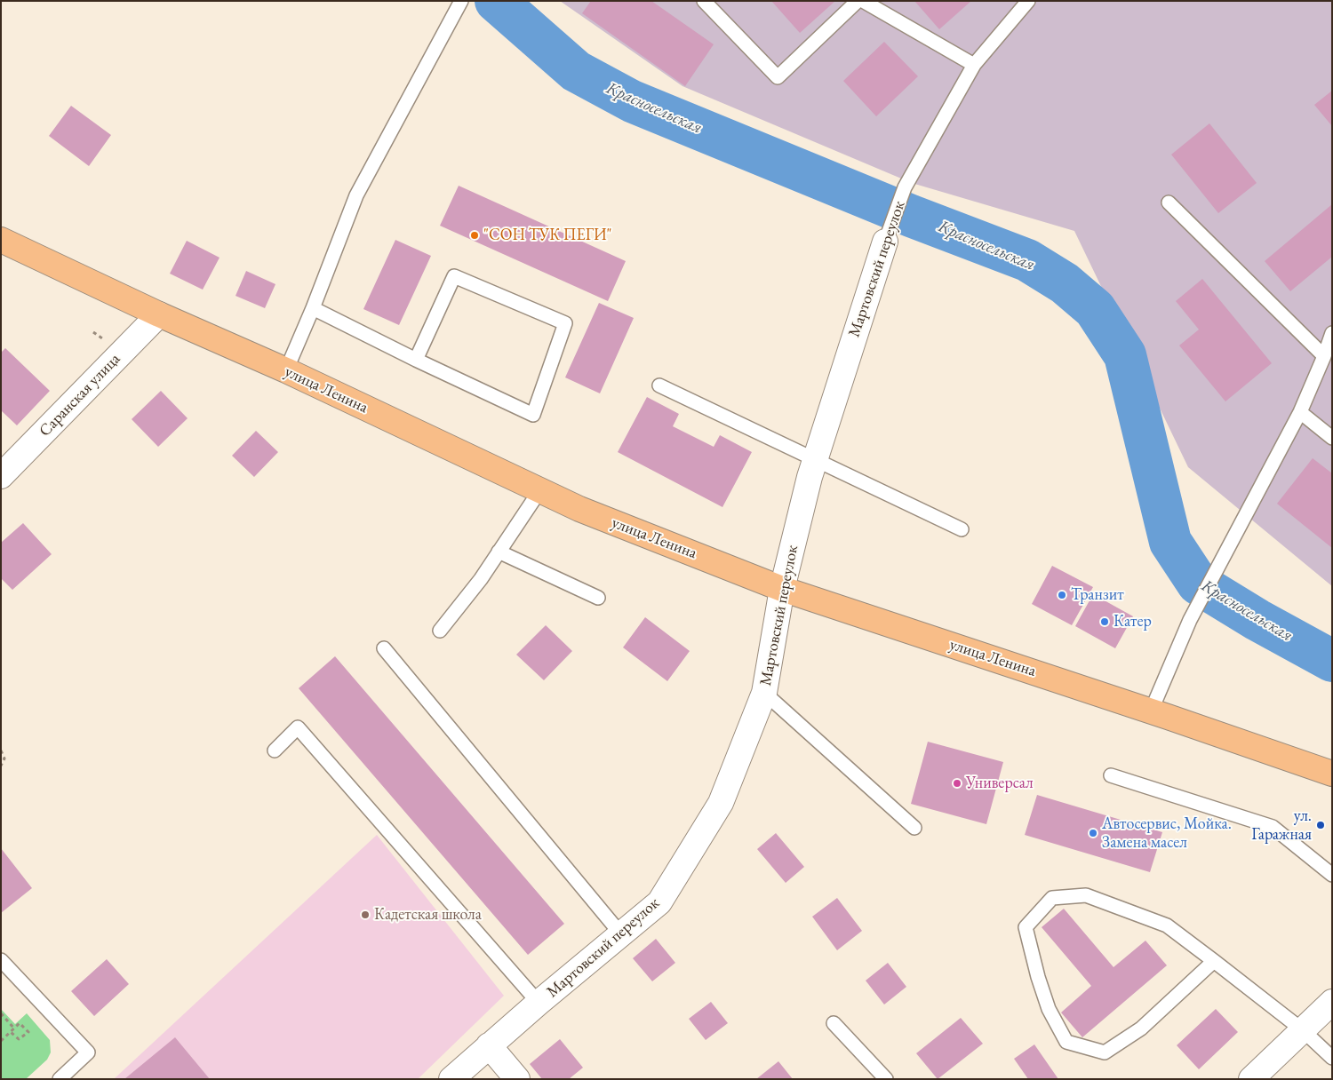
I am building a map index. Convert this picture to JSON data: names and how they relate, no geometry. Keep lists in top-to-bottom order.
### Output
{
  "streets": {
    "main road": ["улица Ленина"],
    "street": ["Мартовский переулок", "Саранская улица"]
  },
  "crossings": [
    ["Мартовский переулок", "улица Ленина"],
    ["улица Ленина", "Саранская улица"]
  ],
  "water": ["Красносельская"],
  "places": [
    "\"СОН ТУК ПЕГИ\"",
    "Транзит",
    "Катер",
    "Универсал",
    "ул. Гаражная",
    "Автосервис, Мойка. Замена масел",
    "Кадетская школа"
  ]
}
